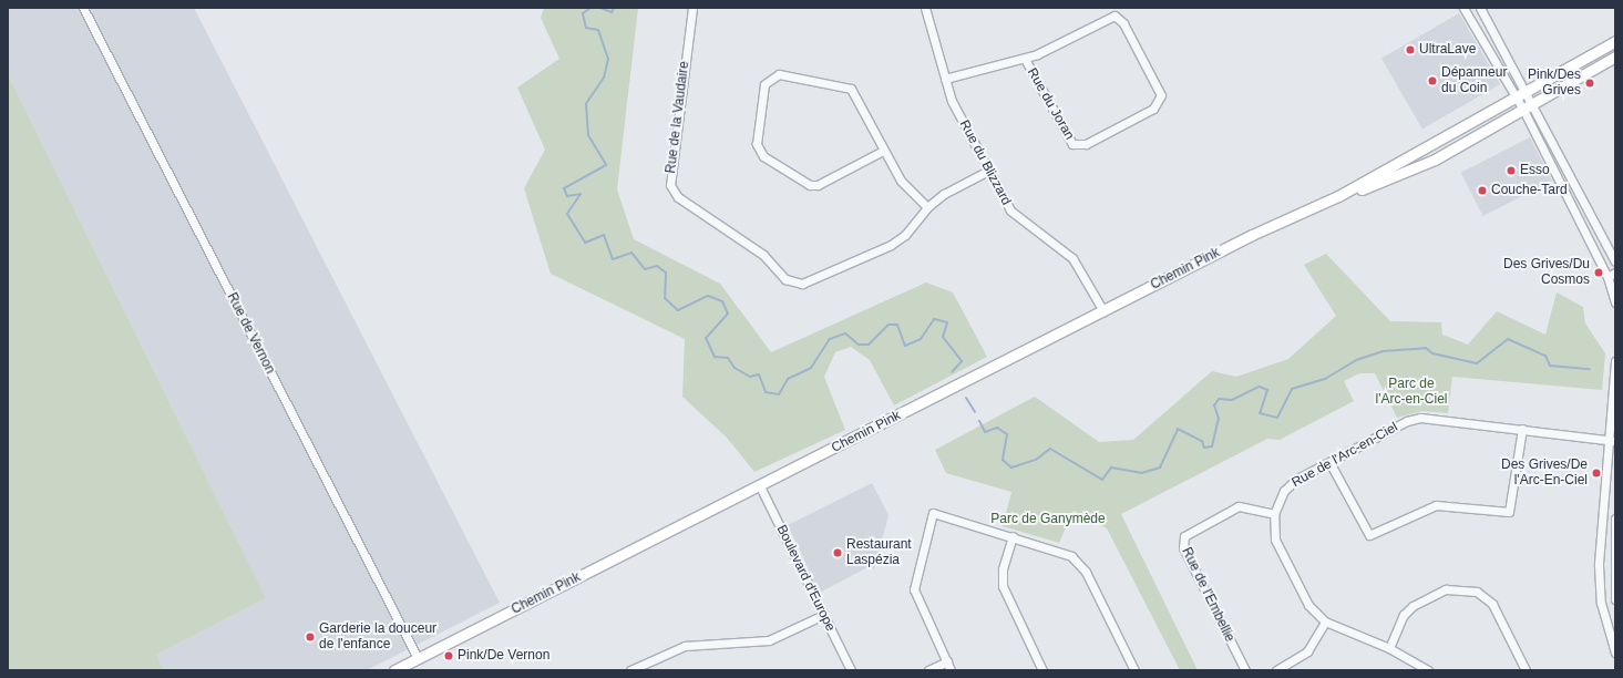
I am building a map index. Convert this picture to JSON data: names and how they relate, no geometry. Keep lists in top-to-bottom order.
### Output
{
  "streets": {
    "main road": ["Chemin Pink"],
    "street": [
      "Rue du Joran",
      "Rue de la Vaudaire",
      "Rue du Blizzard",
      "Rue de Vernon",
      "Rue de l'Arc-en-Ciel",
      "Boulevard d'Europe",
      "Rue de l'Embellie"
    ]
  },
  "crossings": [
    ["Rue du Joran", "Rue du Blizzard"],
    ["Rue de la Vaudaire", "Rue du Blizzard"],
    ["Rue du Blizzard", "Chemin Pink"],
    ["Chemin Pink", "Rue de Vernon"],
    ["Chemin Pink", "Boulevard d'Europe"],
    ["Rue de l'Arc-en-Ciel", "Rue de l'Embellie"]
  ],
  "parks": ["Parc de l'Arc-en-Ciel", "Parc de Ganymède"],
  "places": [
    "UltraLave",
    "Dépanneur du Coin",
    "Pink/Des Grives",
    "Esso",
    "Couche-Tard",
    "Des Grives/Du Cosmos",
    "Des Grives/De l'Arc-En-Ciel",
    "Restaurant Laspézia",
    "Garderie la douceur de l'enfance",
    "Pink/De Vernon"
  ]
}
